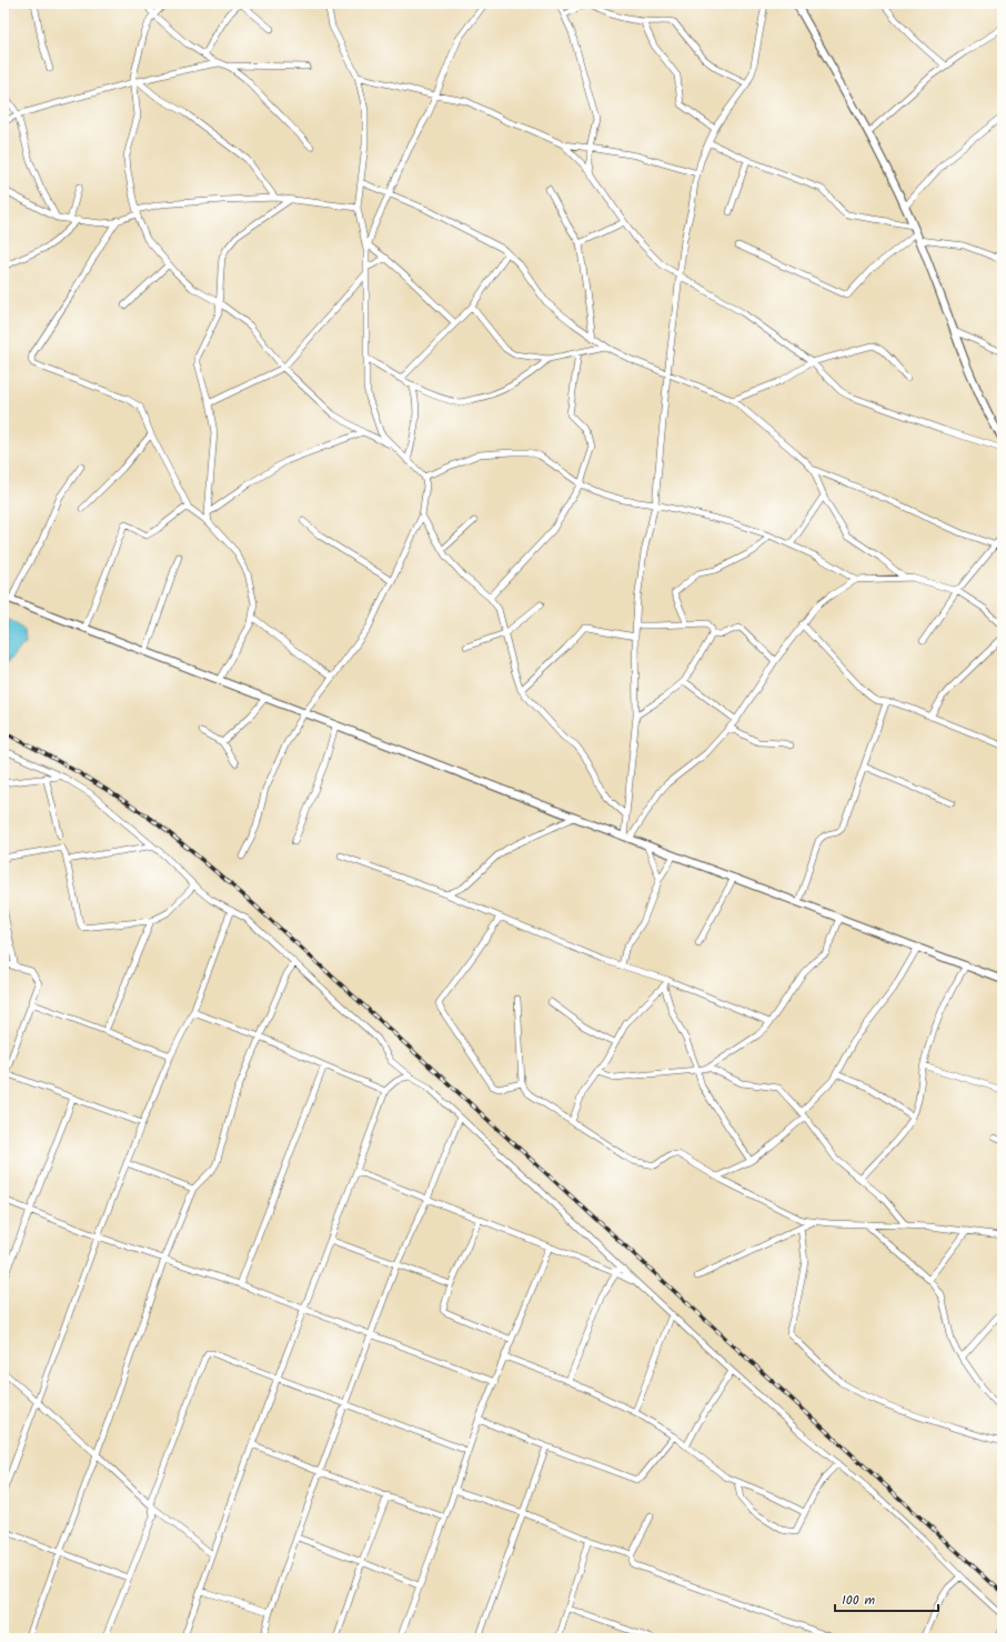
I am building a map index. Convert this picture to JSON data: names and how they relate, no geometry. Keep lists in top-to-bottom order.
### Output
{
  "scale_bar": "100 m"
}
